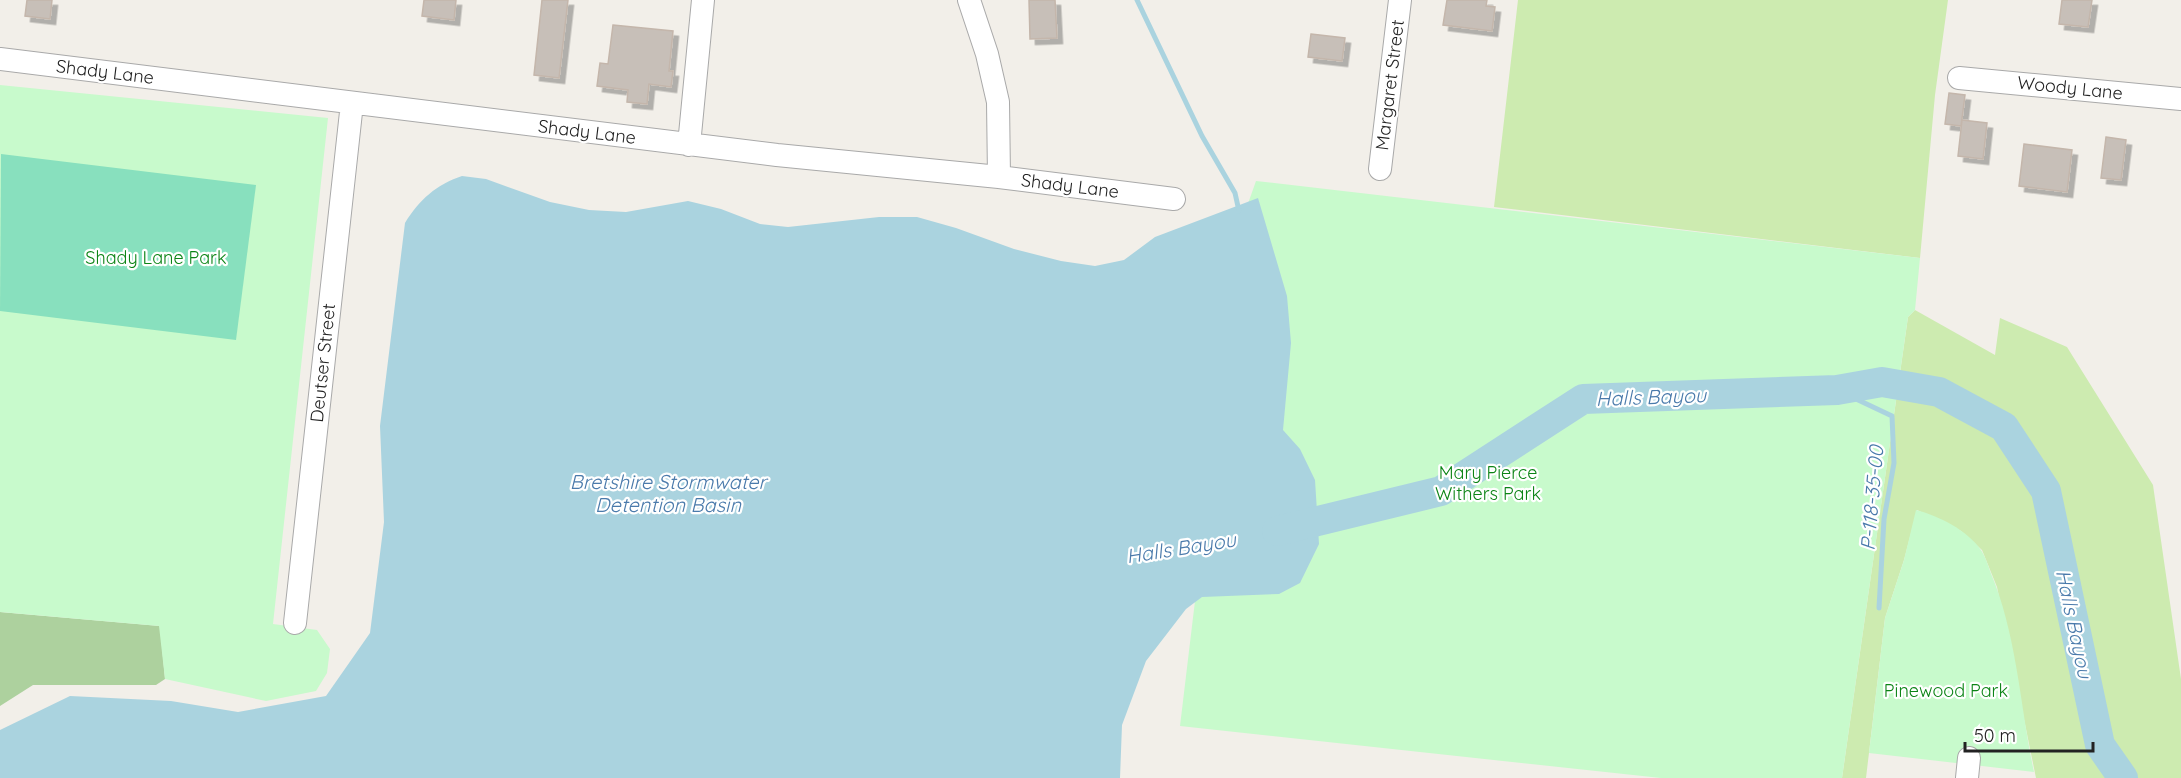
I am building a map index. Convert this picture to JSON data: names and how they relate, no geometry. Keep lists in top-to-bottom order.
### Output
{
  "streets": {
    "street": [
      "Shady Lane",
      "Margaret Street",
      "Woody Lane",
      "Deutser Street"
    ]
  },
  "crossings": [
    ["Shady Lane", "Deutser Street"]
  ],
  "water": ["Halls Bayou", "Bretshire Stormwater Detention Basin", "P-118-35-00"],
  "parks": ["Shady Lane Park", "Mary Pierce Withers Park", "Pinewood Park"],
  "scale_bar": "50 m"
}
